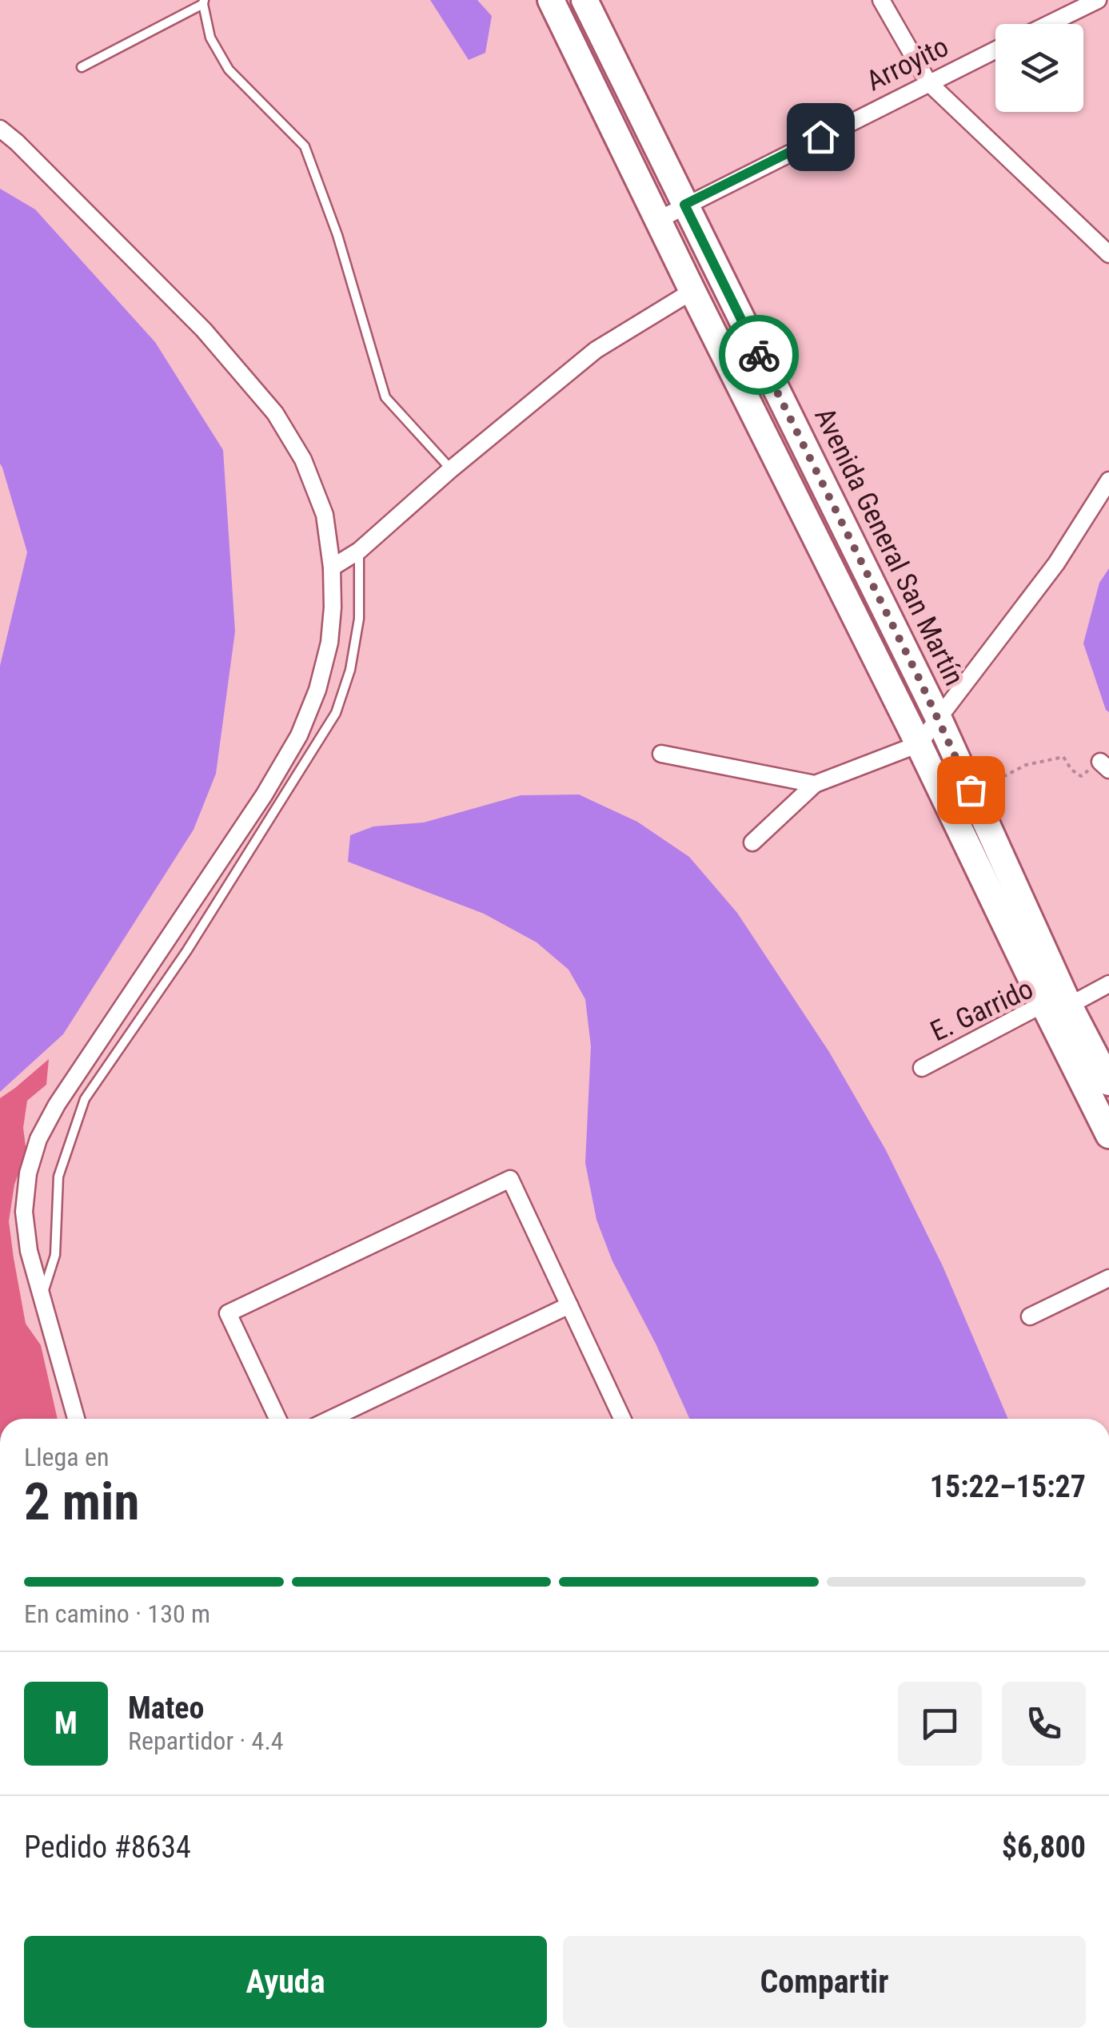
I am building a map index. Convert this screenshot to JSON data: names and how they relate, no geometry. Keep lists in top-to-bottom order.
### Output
{
  "streets": {
    "main road": ["Avenida General San Martín"],
    "street": ["Arroyito", "E. Garrido"]
  },
  "crossings": [
    ["Arroyito", "Avenida General San Martín"],
    ["Avenida General San Martín", "E. Garrido"]
  ],
  "page": {
    "heading": ["2 min", "Llega en", "15:22–15:27"],
    "panel": [
      "Mateo",
      "Repartidor · 4.4",
      "Pedido #8634",
      "$6,800"
    ],
    "bar": "En camino · 130 m",
    "round": "M",
    "buttons": ["Ayuda", "Compartir"]
  }
}
